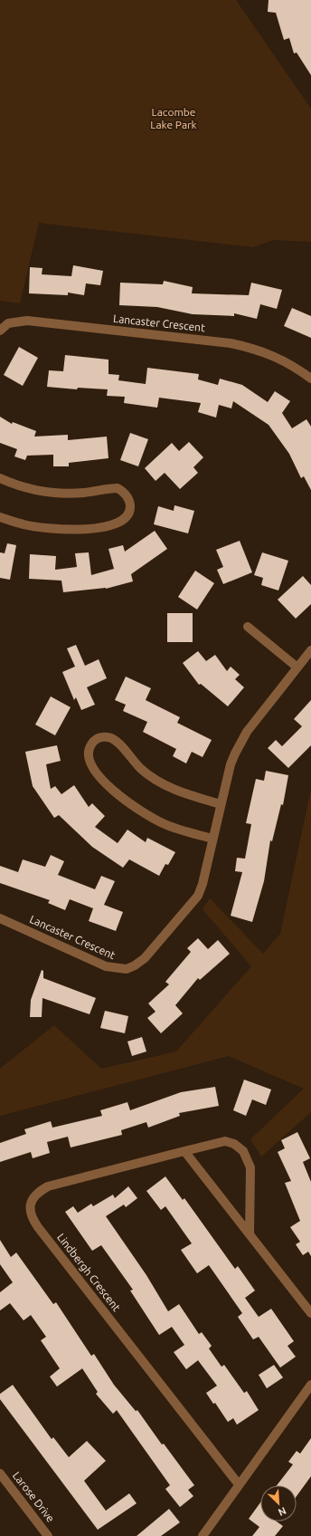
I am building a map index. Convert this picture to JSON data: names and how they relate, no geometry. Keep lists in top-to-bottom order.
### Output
{
  "streets": {
    "street": ["Lancaster Crescent", "Lindbergh Crescent", "Larose Drive"]
  },
  "parks": ["Lacombe Lake Park"],
  "north": "bottom right"
}
